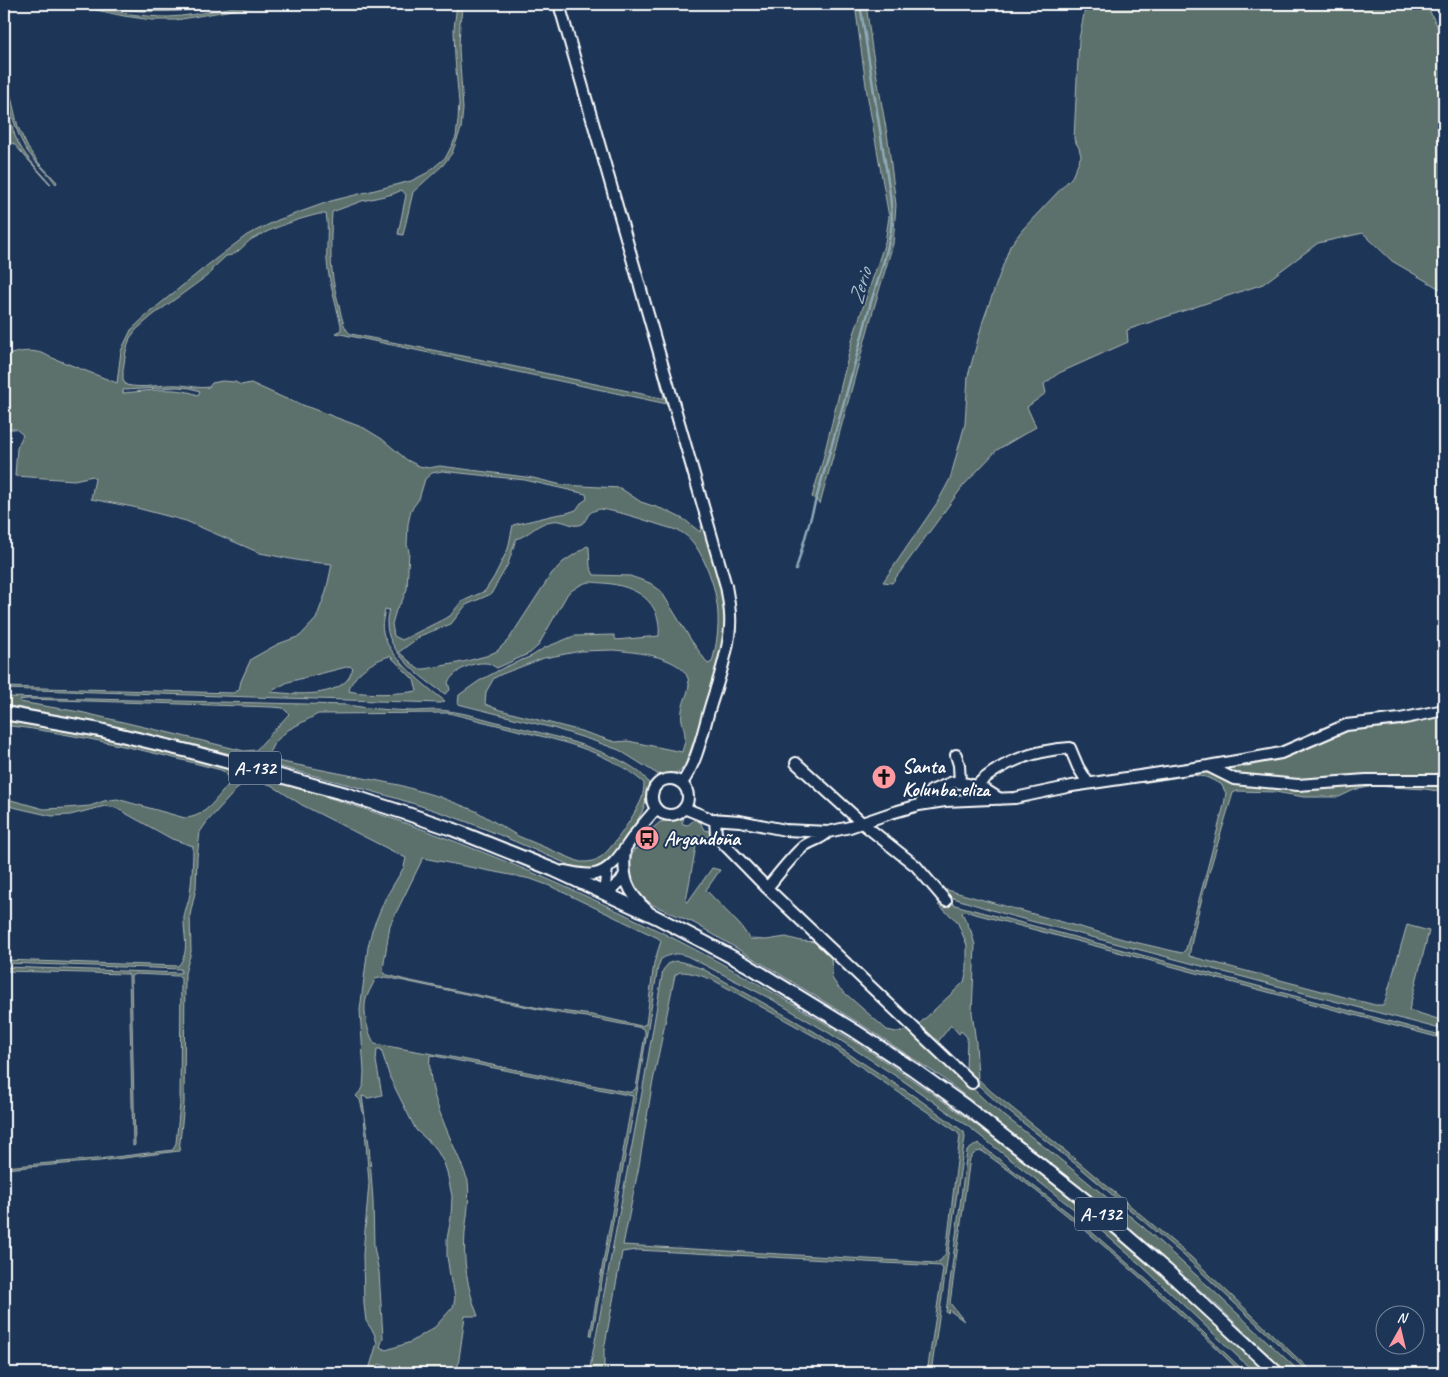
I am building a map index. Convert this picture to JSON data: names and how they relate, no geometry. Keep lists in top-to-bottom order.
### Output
{
  "streets": {
    "main road": ["A-132"]
  },
  "water": ["Zerio"],
  "places": {
    "church": ["Santa Kolunba eliza"],
    "bus stop": ["Argandoña"]
  },
  "north": "top"
}
